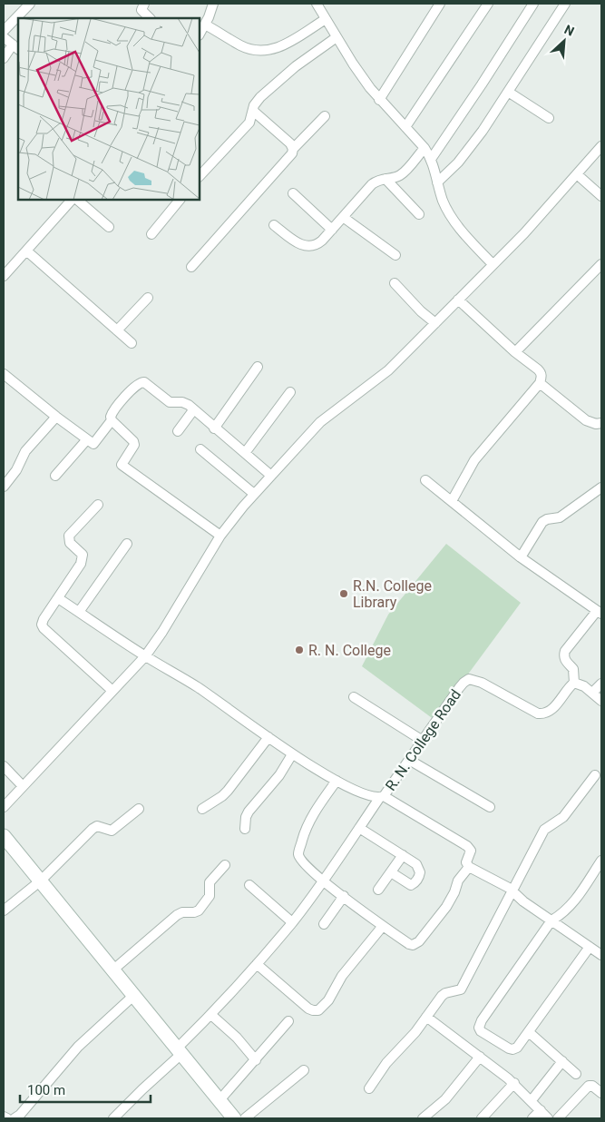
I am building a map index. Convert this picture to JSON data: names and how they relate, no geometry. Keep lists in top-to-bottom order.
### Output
{
  "streets": {
    "street": ["R. N. College Road"]
  },
  "places": ["R.N. College Library", "R. N. College"],
  "scale_bar": "100 m",
  "north": "top right"
}
